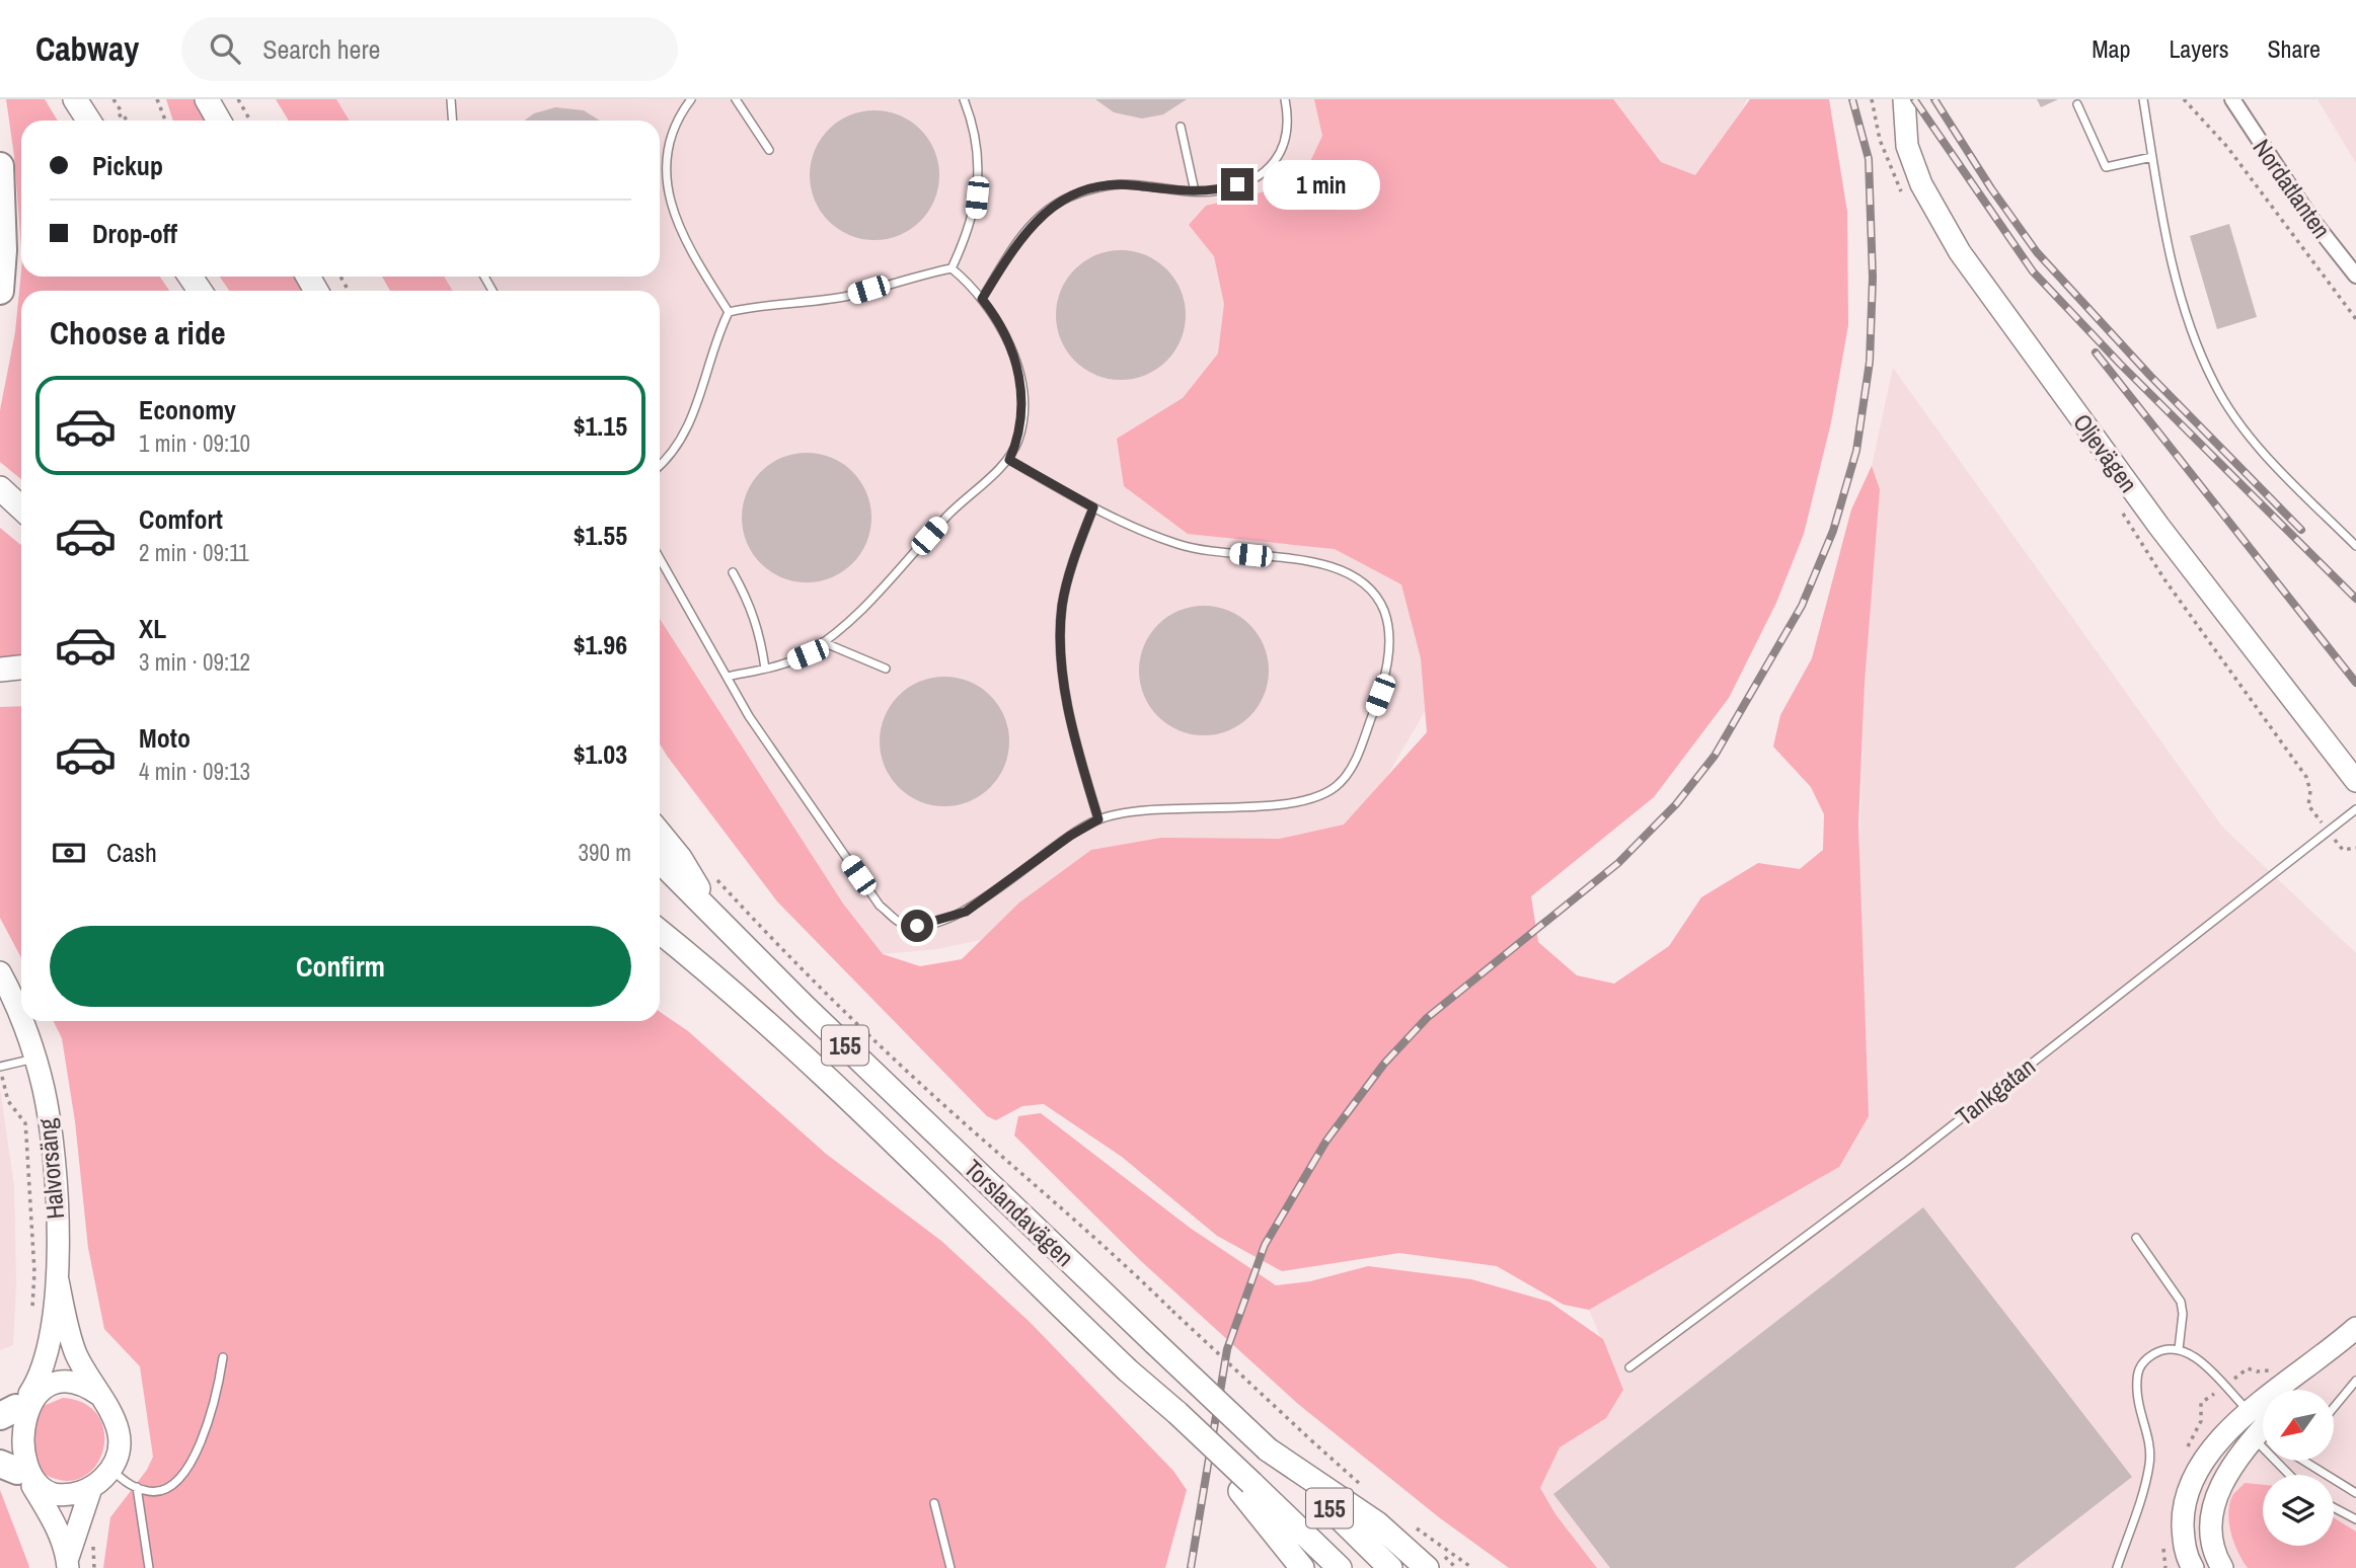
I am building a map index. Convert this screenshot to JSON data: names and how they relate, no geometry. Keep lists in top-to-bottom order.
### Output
{
  "streets": {
    "main road": ["155", "Torslandavägen"],
    "street": ["Nordatlanten", "Oljevägen", "Halvorsäng"],
    "lane": ["Tankgatan"]
  },
  "crossings": [
    ["155", "Torslandavägen"]
  ],
  "north": "bottom left",
  "page": {
    "header": "Cabway",
    "search": "Search here",
    "nav": ["Map", "Layers", "Share"],
    "banner": ["Pickup", "Drop-off"],
    "bubble": "1 min",
    "heading": "Choose a ride",
    "list": [
      {
        "name": "Economy",
        "note": "1 min · 09:10",
        "value": "$1.15"
      },
      {
        "name": "Comfort",
        "note": "2 min · 09:11",
        "value": "$1.55"
      },
      {
        "name": "XL",
        "note": "3 min · 09:12",
        "value": "$1.96"
      },
      {
        "name": "Moto",
        "note": "4 min · 09:13",
        "value": "$1.03"
      }
    ],
    "pay": ["Cash", "390 m"],
    "buttons": "Confirm"
  }
}
